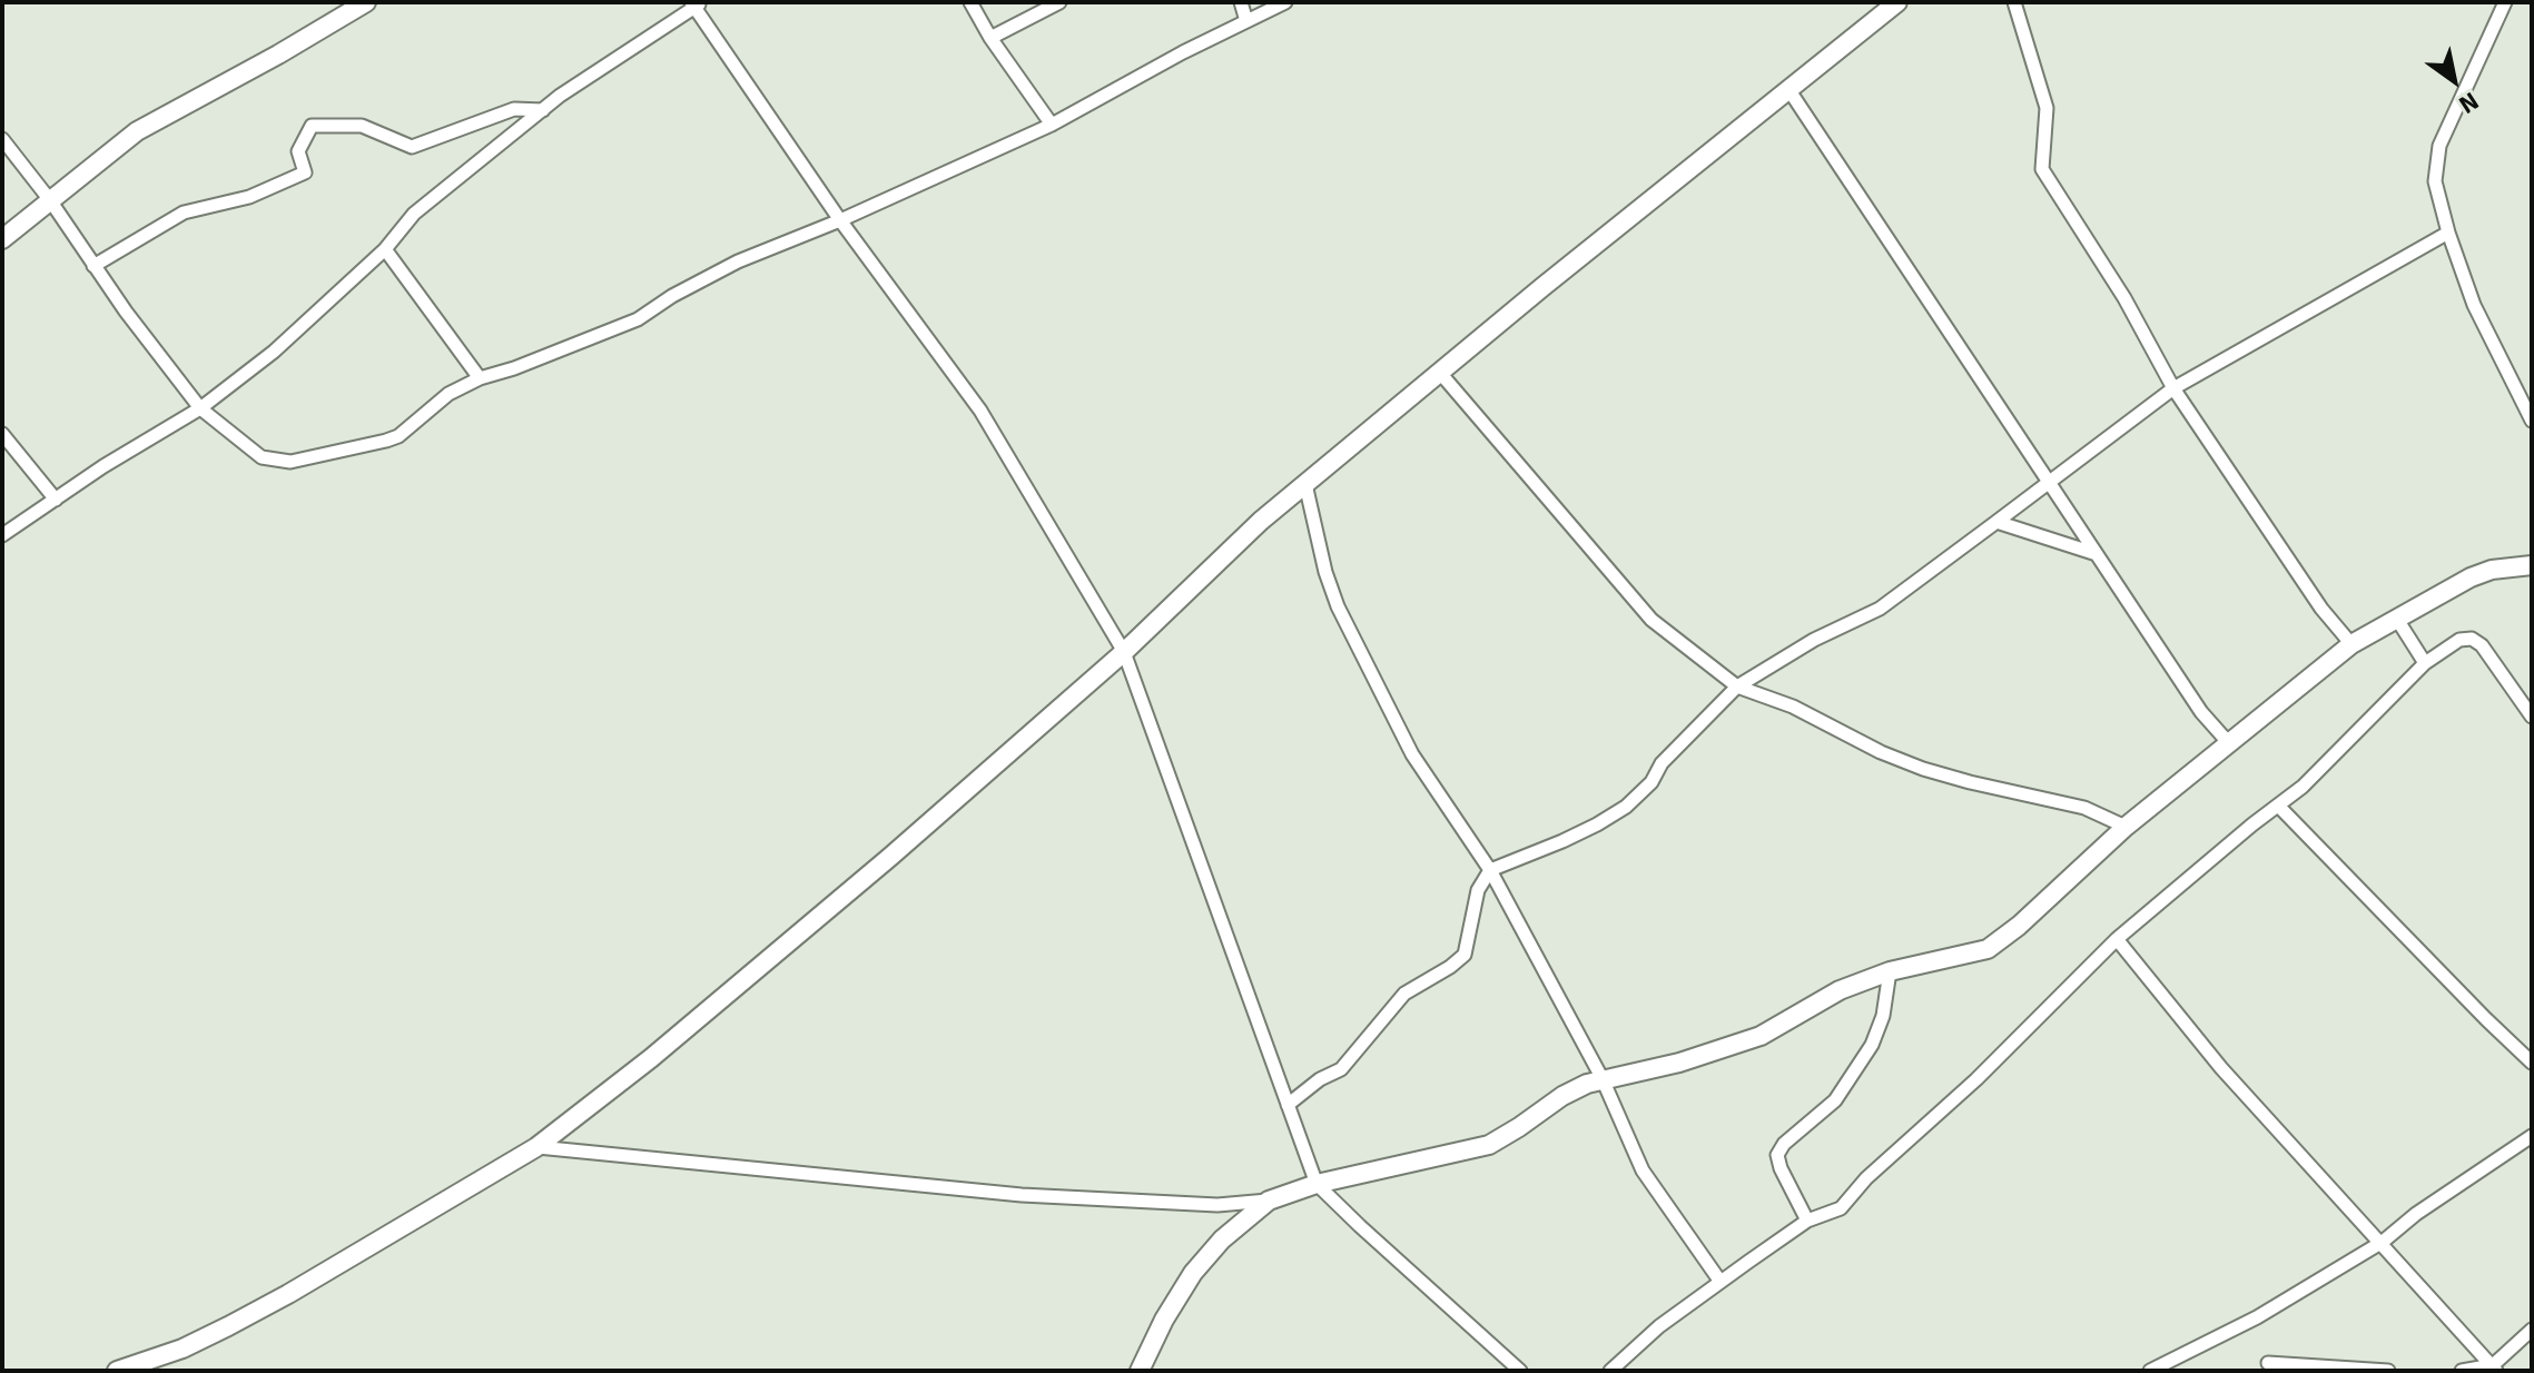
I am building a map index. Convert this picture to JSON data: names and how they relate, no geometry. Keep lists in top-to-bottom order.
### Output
{
  "north": "bottom right"
}
